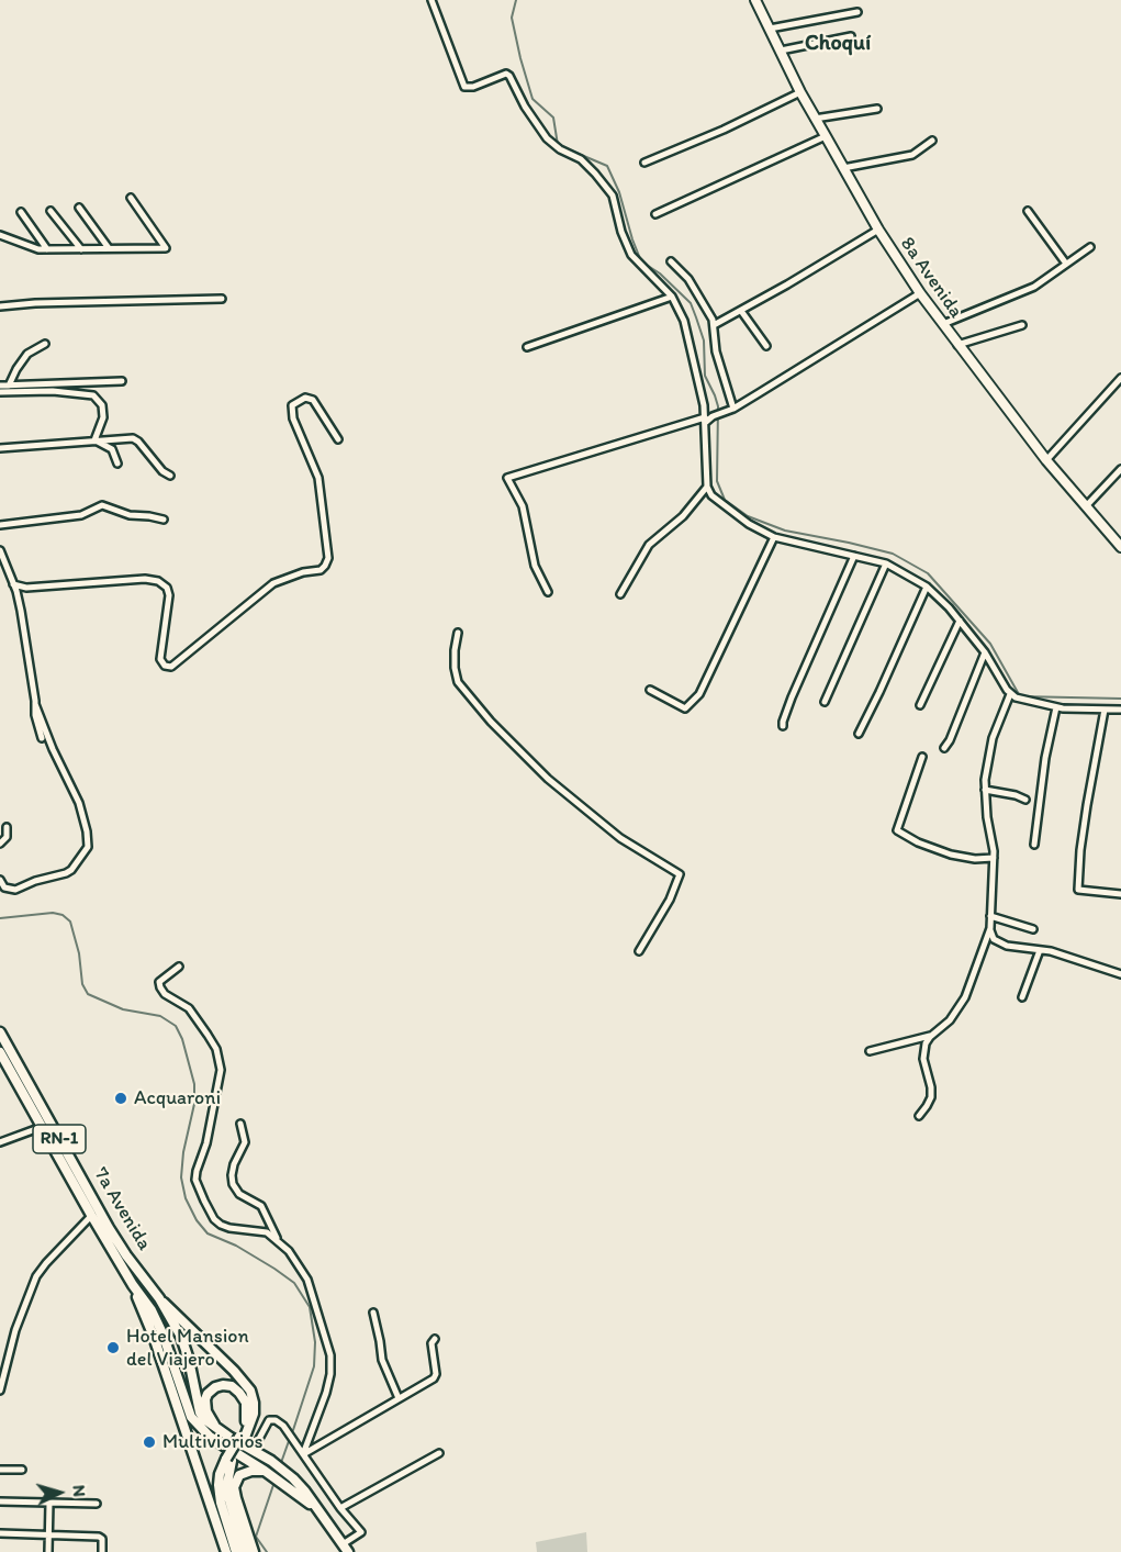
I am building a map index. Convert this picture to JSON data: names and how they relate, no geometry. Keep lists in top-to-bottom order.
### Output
{
  "streets": {
    "main road": ["RN-1", "7a Avenida"],
    "street": ["8a Avenida"]
  },
  "crossings": [
    ["RN-1", "7a Avenida"]
  ],
  "districts": ["Choquí"],
  "places": ["Acquaroni", "Hotel Mansion del Viajero", "Multiviorios"],
  "north": "right"
}
